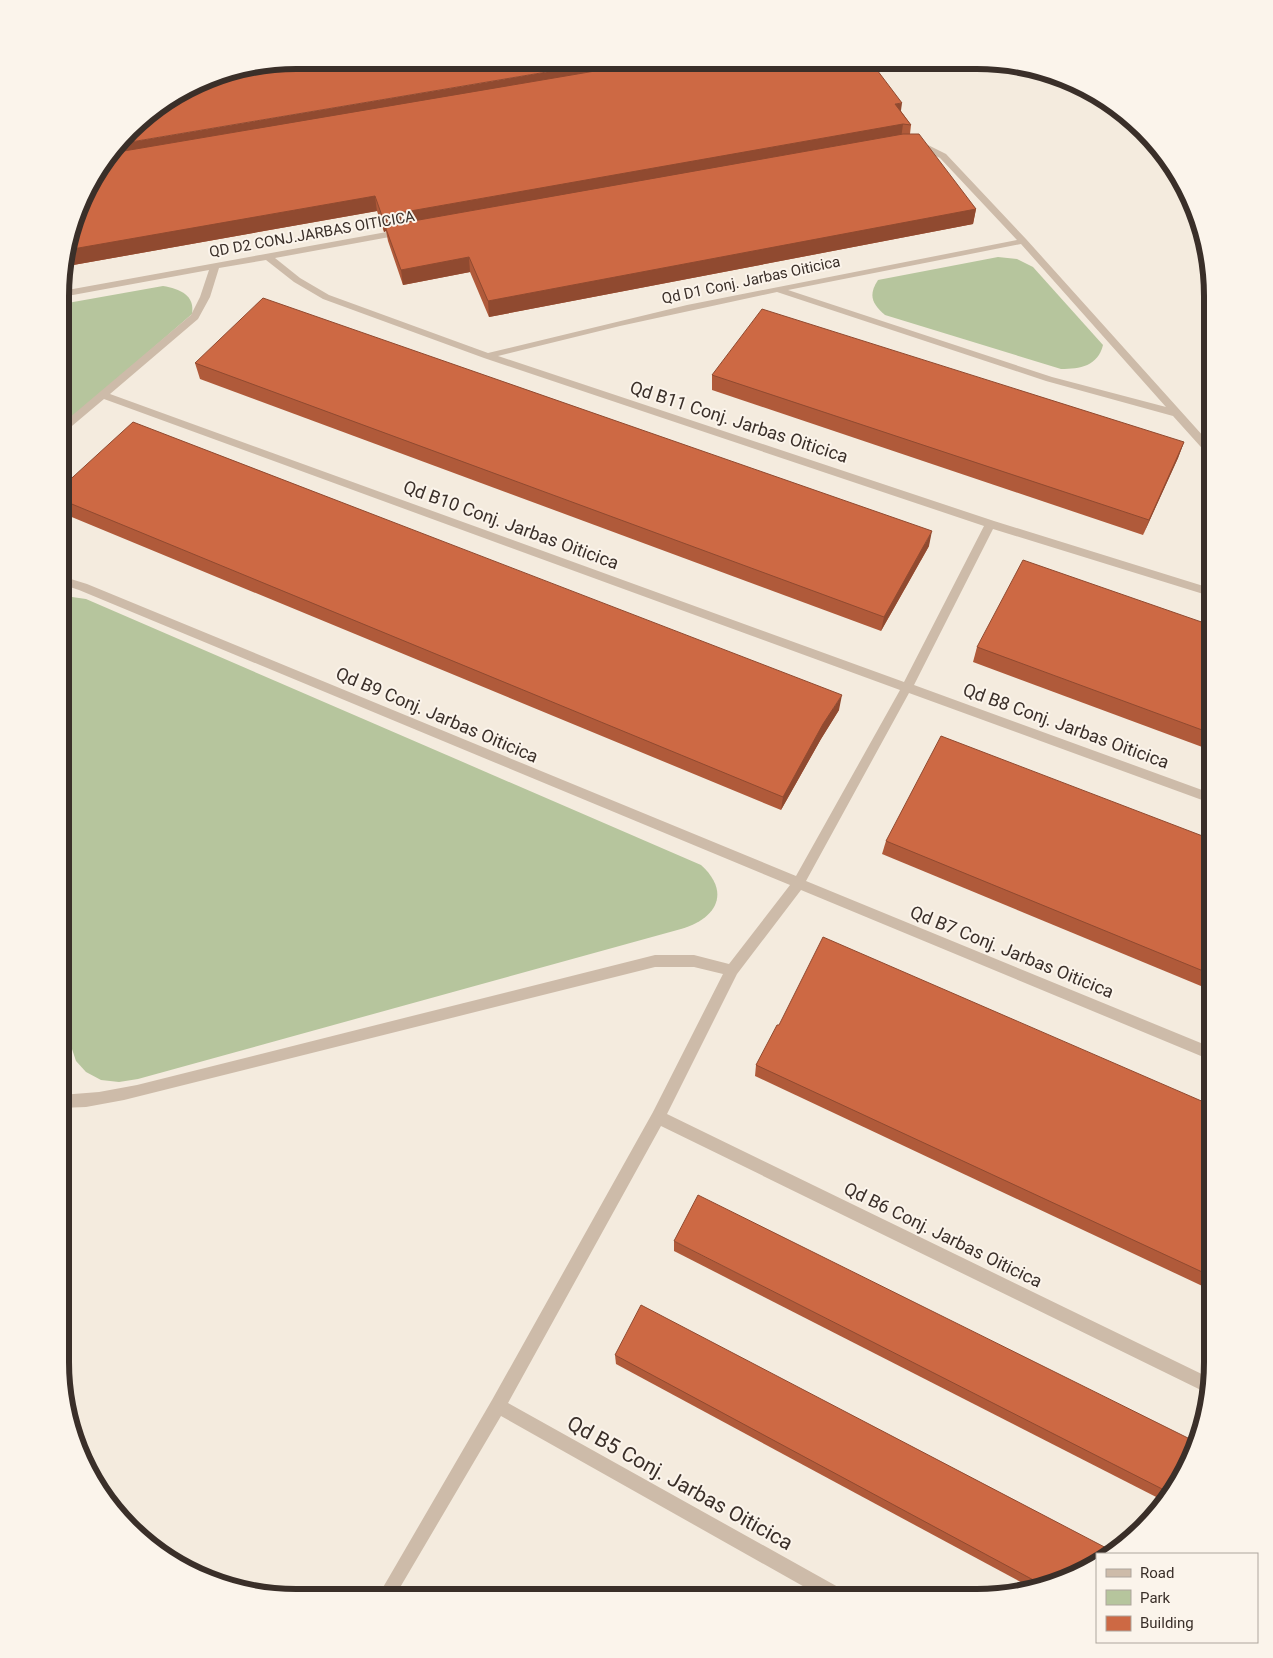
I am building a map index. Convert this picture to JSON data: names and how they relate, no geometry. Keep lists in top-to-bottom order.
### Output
{
  "streets": {
    "street": [
      "QD D2 CONJ.JARBAS OITICICA",
      "Qd D1 Conj. Jarbas Oiticica",
      "Qd B11 Conj. Jarbas Oiticica",
      "Qd B10 Conj. Jarbas Oiticica",
      "Qd B9 Conj. Jarbas Oiticica",
      "Qd B8 Conj. Jarbas Oiticica",
      "Qd B7 Conj. Jarbas Oiticica",
      "Qd B6 Conj. Jarbas Oiticica",
      "Qd B5 Conj. Jarbas Oiticica"
    ]
  },
  "crossings": [
    ["QD D2 CONJ.JARBAS OITICICA", "Qd B11 Conj. Jarbas Oiticica"],
    ["Qd D1 Conj. Jarbas Oiticica", "Qd B11 Conj. Jarbas Oiticica"],
    ["Qd B10 Conj. Jarbas Oiticica", "Qd B8 Conj. Jarbas Oiticica"],
    ["Qd B9 Conj. Jarbas Oiticica", "Qd B7 Conj. Jarbas Oiticica"]
  ],
  "legend": ["Road", "Park", "Building"]
}
